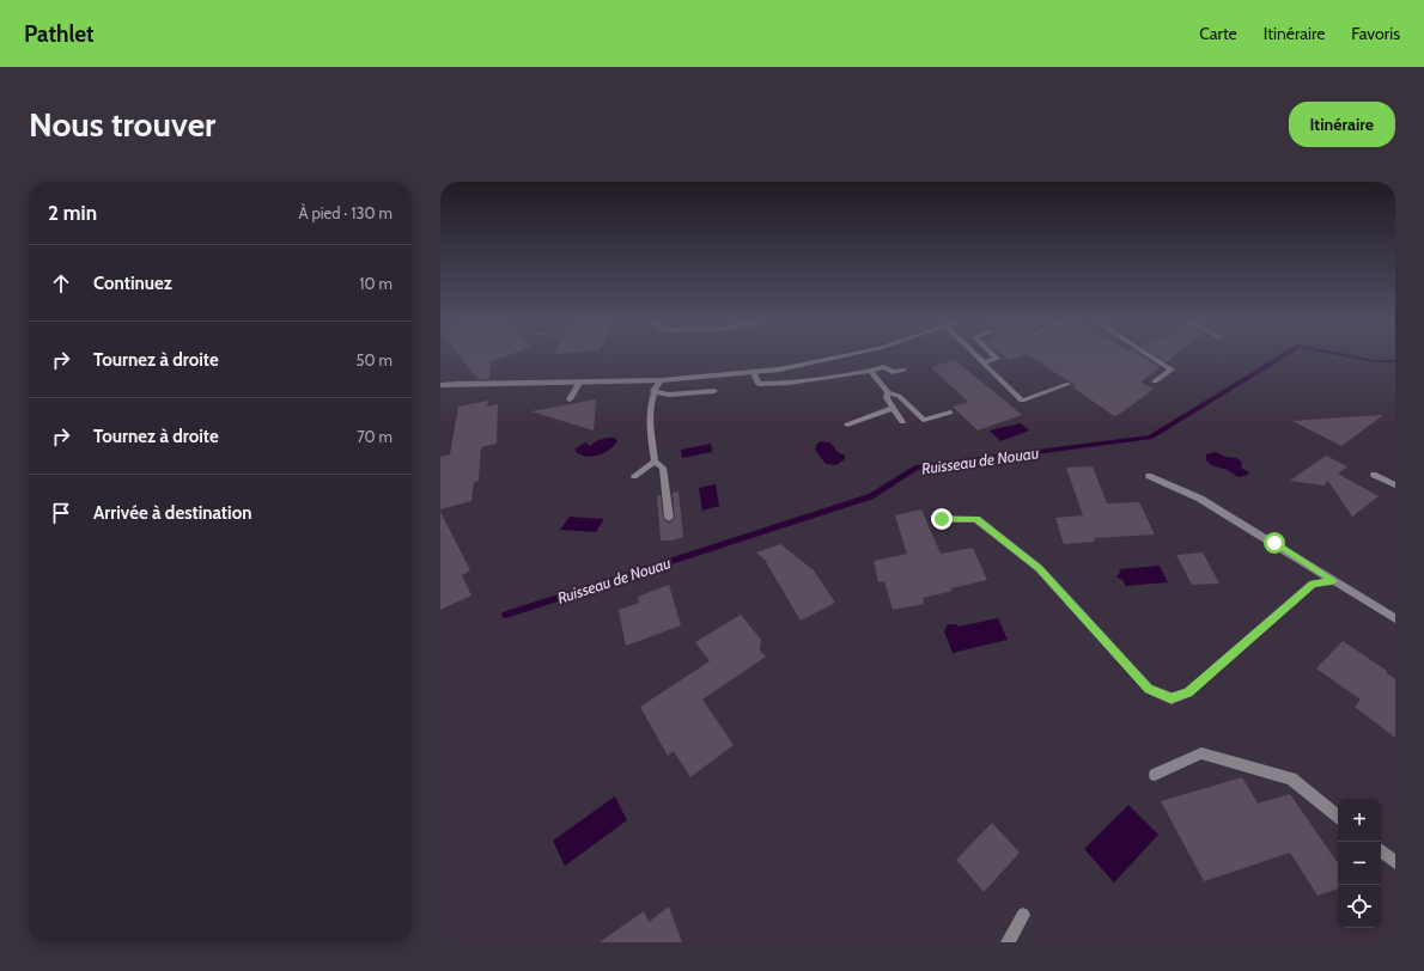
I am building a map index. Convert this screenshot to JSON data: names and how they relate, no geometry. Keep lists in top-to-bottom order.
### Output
{
  "water": ["Ruisseau de Nouau"],
  "page": {
    "header": "Pathlet",
    "nav": ["Carte", "Itinéraire", "Favoris"],
    "buttons": "Itinéraire",
    "title": "Nous trouver",
    "heading": ["2 min", "À pied · 130 m"],
    "list": [
      ["Continuez", "10 m"],
      ["Tournez à droite", "50 m"],
      ["Tournez à droite", "70 m"],
      "Arrivée à destination"
    ],
    "map_buttons": ["+", "−"]
  }
}
